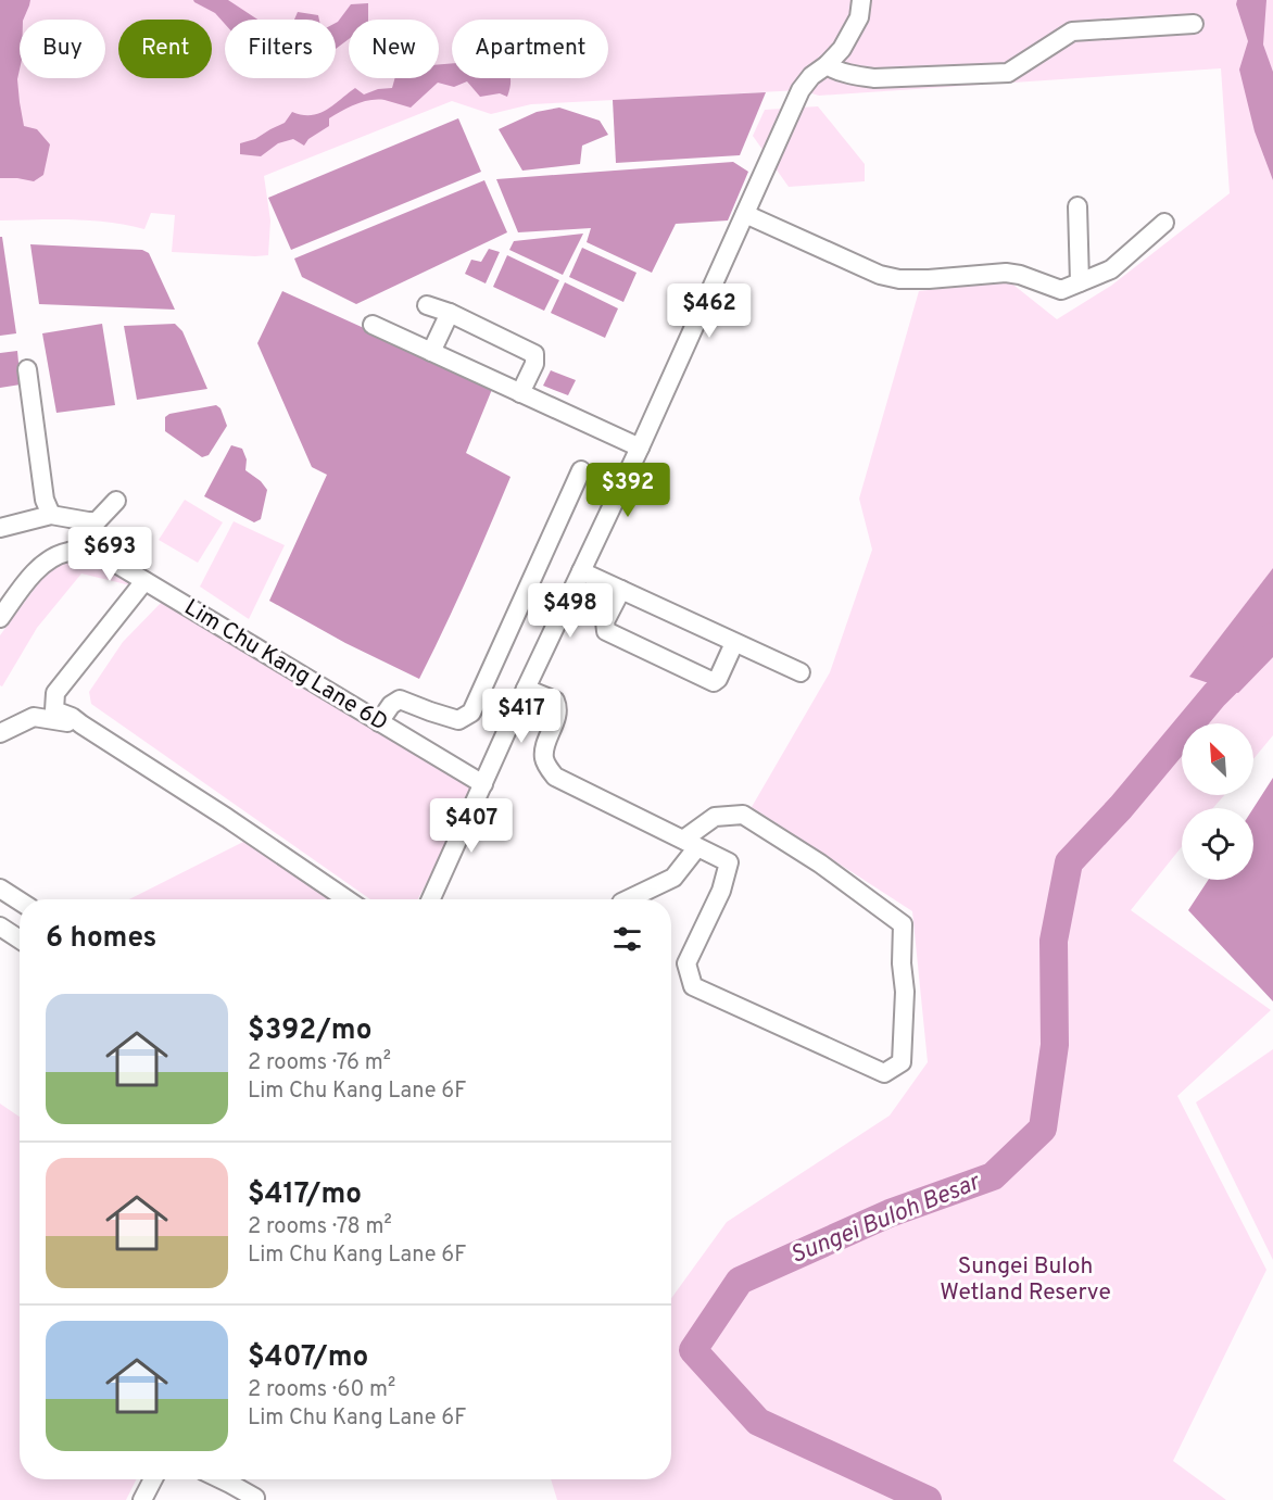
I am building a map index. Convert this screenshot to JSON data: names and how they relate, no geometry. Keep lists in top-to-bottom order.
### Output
{
  "streets": {
    "street": ["Lim Chu Kang Lane 6D"]
  },
  "water": ["Sungei Buloh Besar"],
  "parks": ["Sungei Buloh Wetland Reserve"],
  "north": "top left",
  "page": {
    "chip": [
      "Buy",
      "Rent",
      "Filters",
      "New",
      "Apartment"
    ],
    "price": [
      "$462",
      "$392",
      "$693",
      "$498",
      "$417",
      "$407"
    ],
    "heading": "6 homes",
    "list": [
      {
        "name": "$392/mo",
        "note": "2 rooms · 76 m² · Lim Chu Kang Lane 6F"
      },
      {
        "name": "$417/mo",
        "note": "2 rooms · 78 m² · Lim Chu Kang Lane 6F"
      },
      {
        "name": "$407/mo",
        "note": "2 rooms · 60 m² · Lim Chu Kang Lane 6F"
      }
    ]
  }
}
